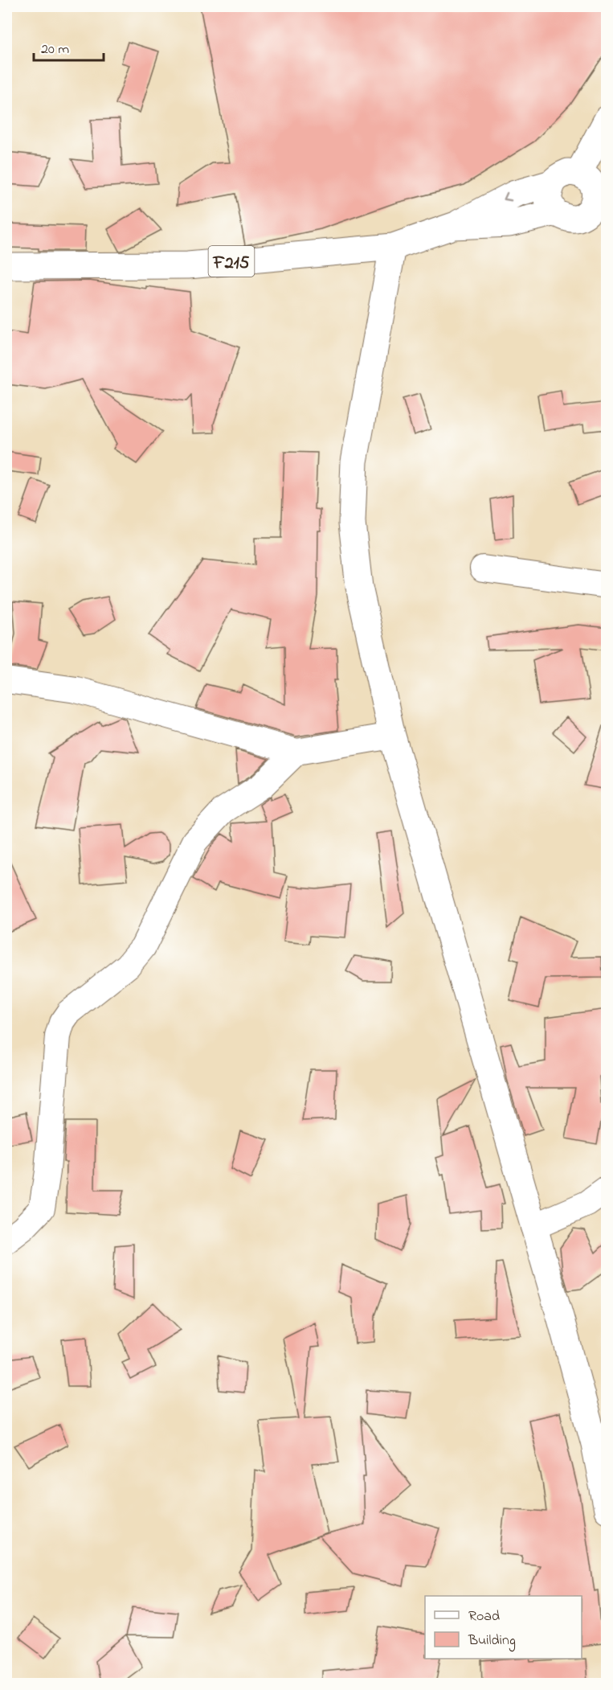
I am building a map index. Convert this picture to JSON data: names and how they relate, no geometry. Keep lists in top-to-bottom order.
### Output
{
  "streets": {
    "main road": ["F215"]
  },
  "legend": ["Road", "Building"],
  "scale_bar": "20 m"
}
